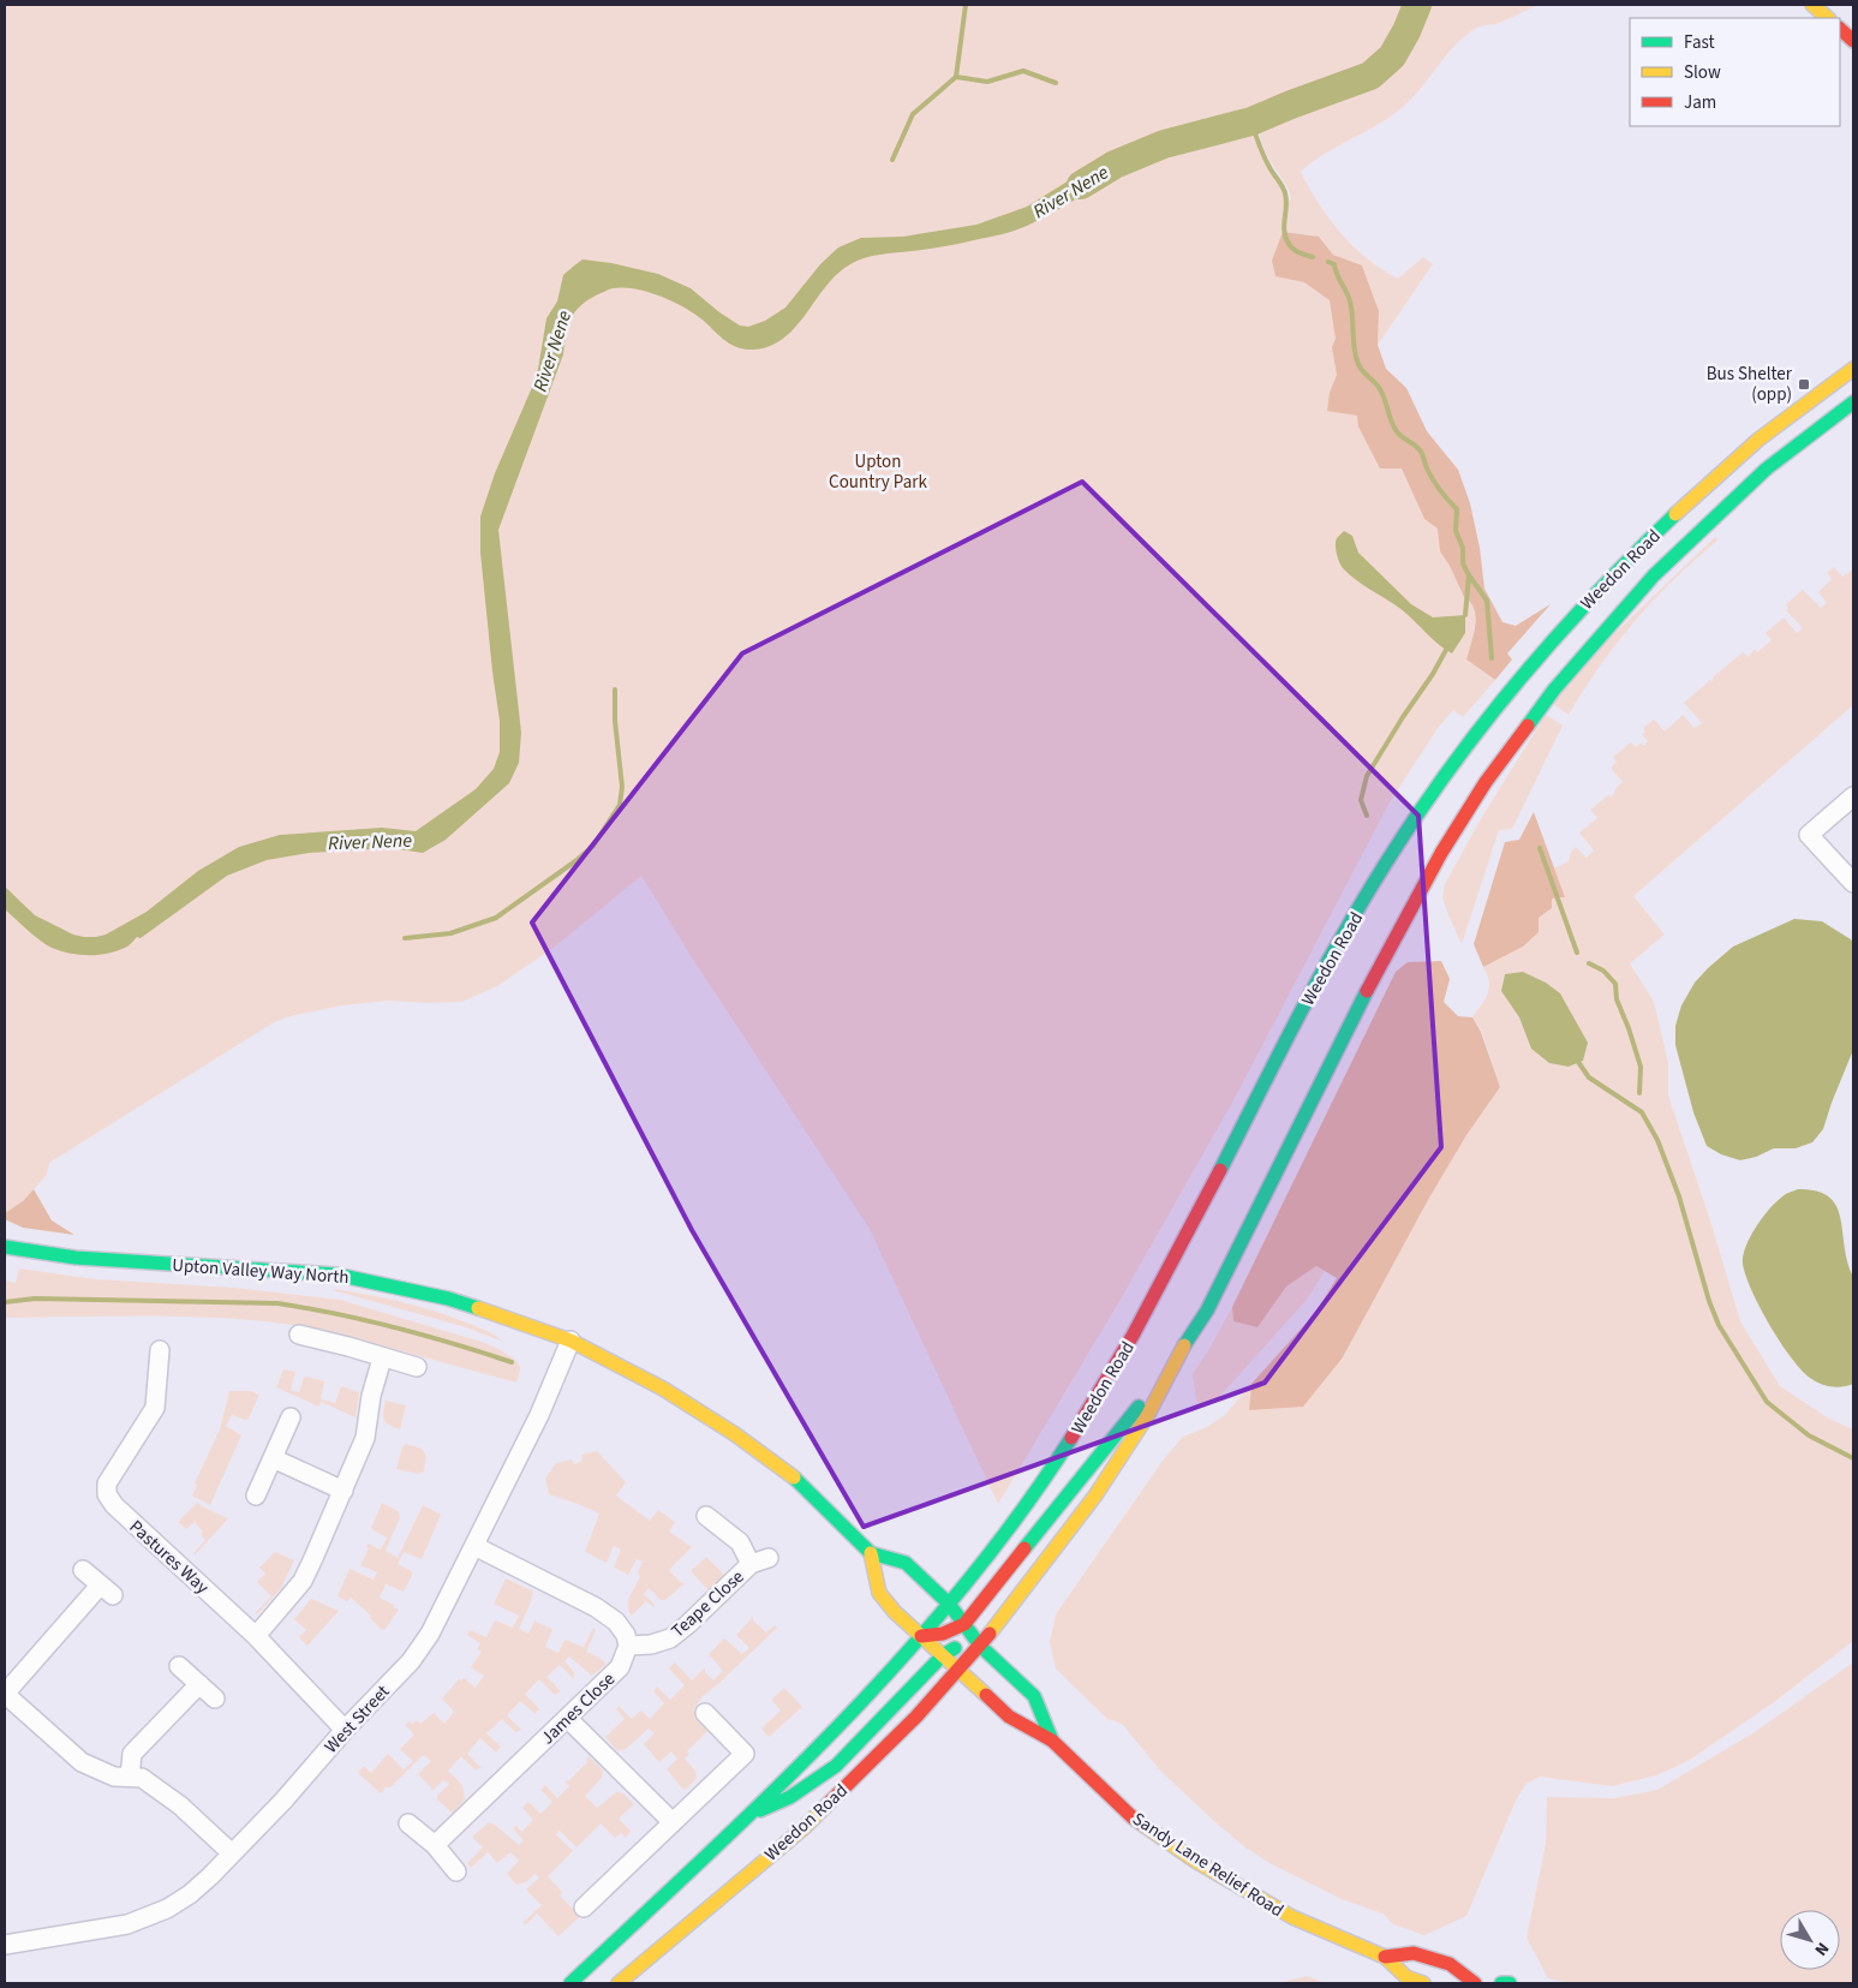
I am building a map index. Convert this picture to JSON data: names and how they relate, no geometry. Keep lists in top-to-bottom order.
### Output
{
  "streets": {
    "main road": ["Weedon Road", "Upton Valley Way North", "Sandy Lane Relief Road"],
    "street": [
      "Pastures Way",
      "Teape Close",
      "James Close",
      "West Street"
    ]
  },
  "crossings": [
    ["Weedon Road", "Upton Valley Way North"],
    ["Weedon Road", "Sandy Lane Relief Road"],
    ["Upton Valley Way North", "West Street"],
    ["Upton Valley Way North", "Sandy Lane Relief Road"],
    ["Pastures Way", "West Street"],
    ["Teape Close", "James Close"]
  ],
  "water": ["River Nene"],
  "parks": ["Upton Country Park"],
  "places": {
    "transit": ["Bus Shelter (opp)"]
  },
  "legend": ["Fast", "Slow", "Jam"],
  "north": "bottom right"
}
